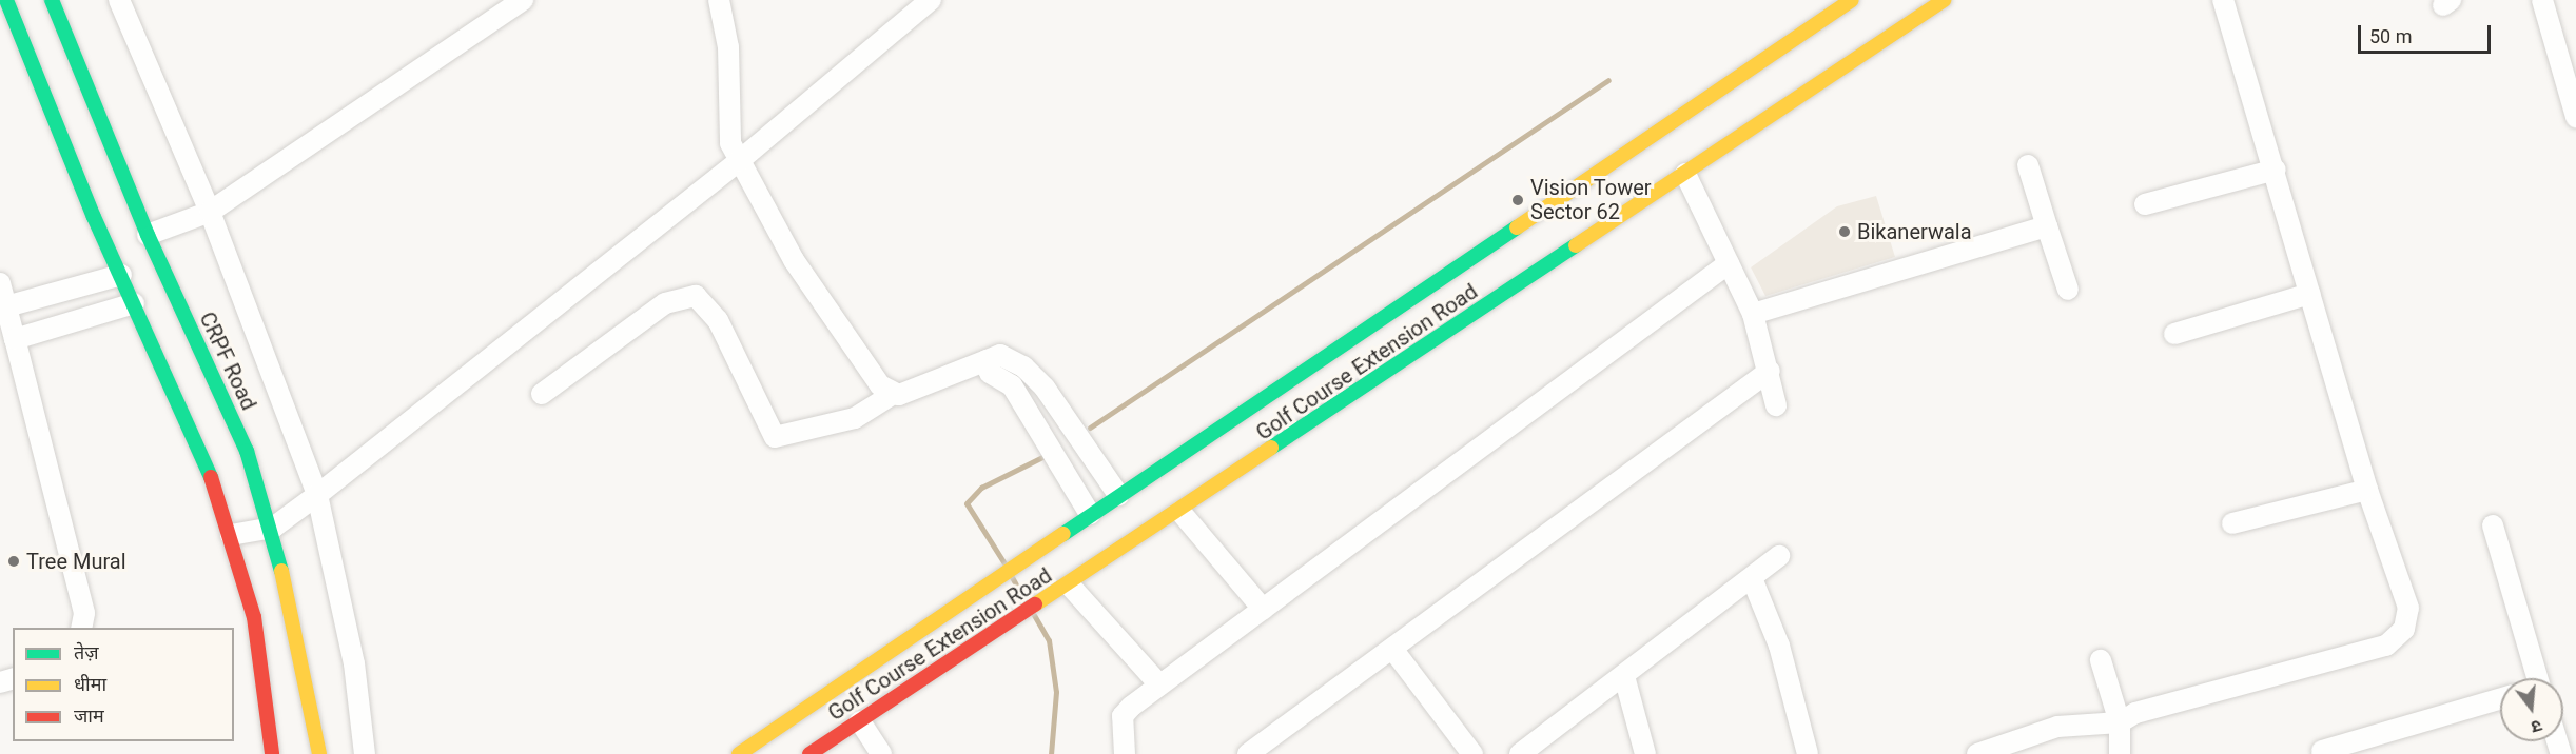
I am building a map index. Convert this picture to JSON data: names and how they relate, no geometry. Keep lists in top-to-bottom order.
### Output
{
  "streets": {
    "main road": ["CRPF Road", "Golf Course Extension Road"]
  },
  "places": ["Vision Tower Sector 62", "Bikanerwala", "Tree Mural"],
  "legend": ["तेज़", "धीमा", "जाम"],
  "scale_bar": "50 m",
  "north": "bottom"
}
